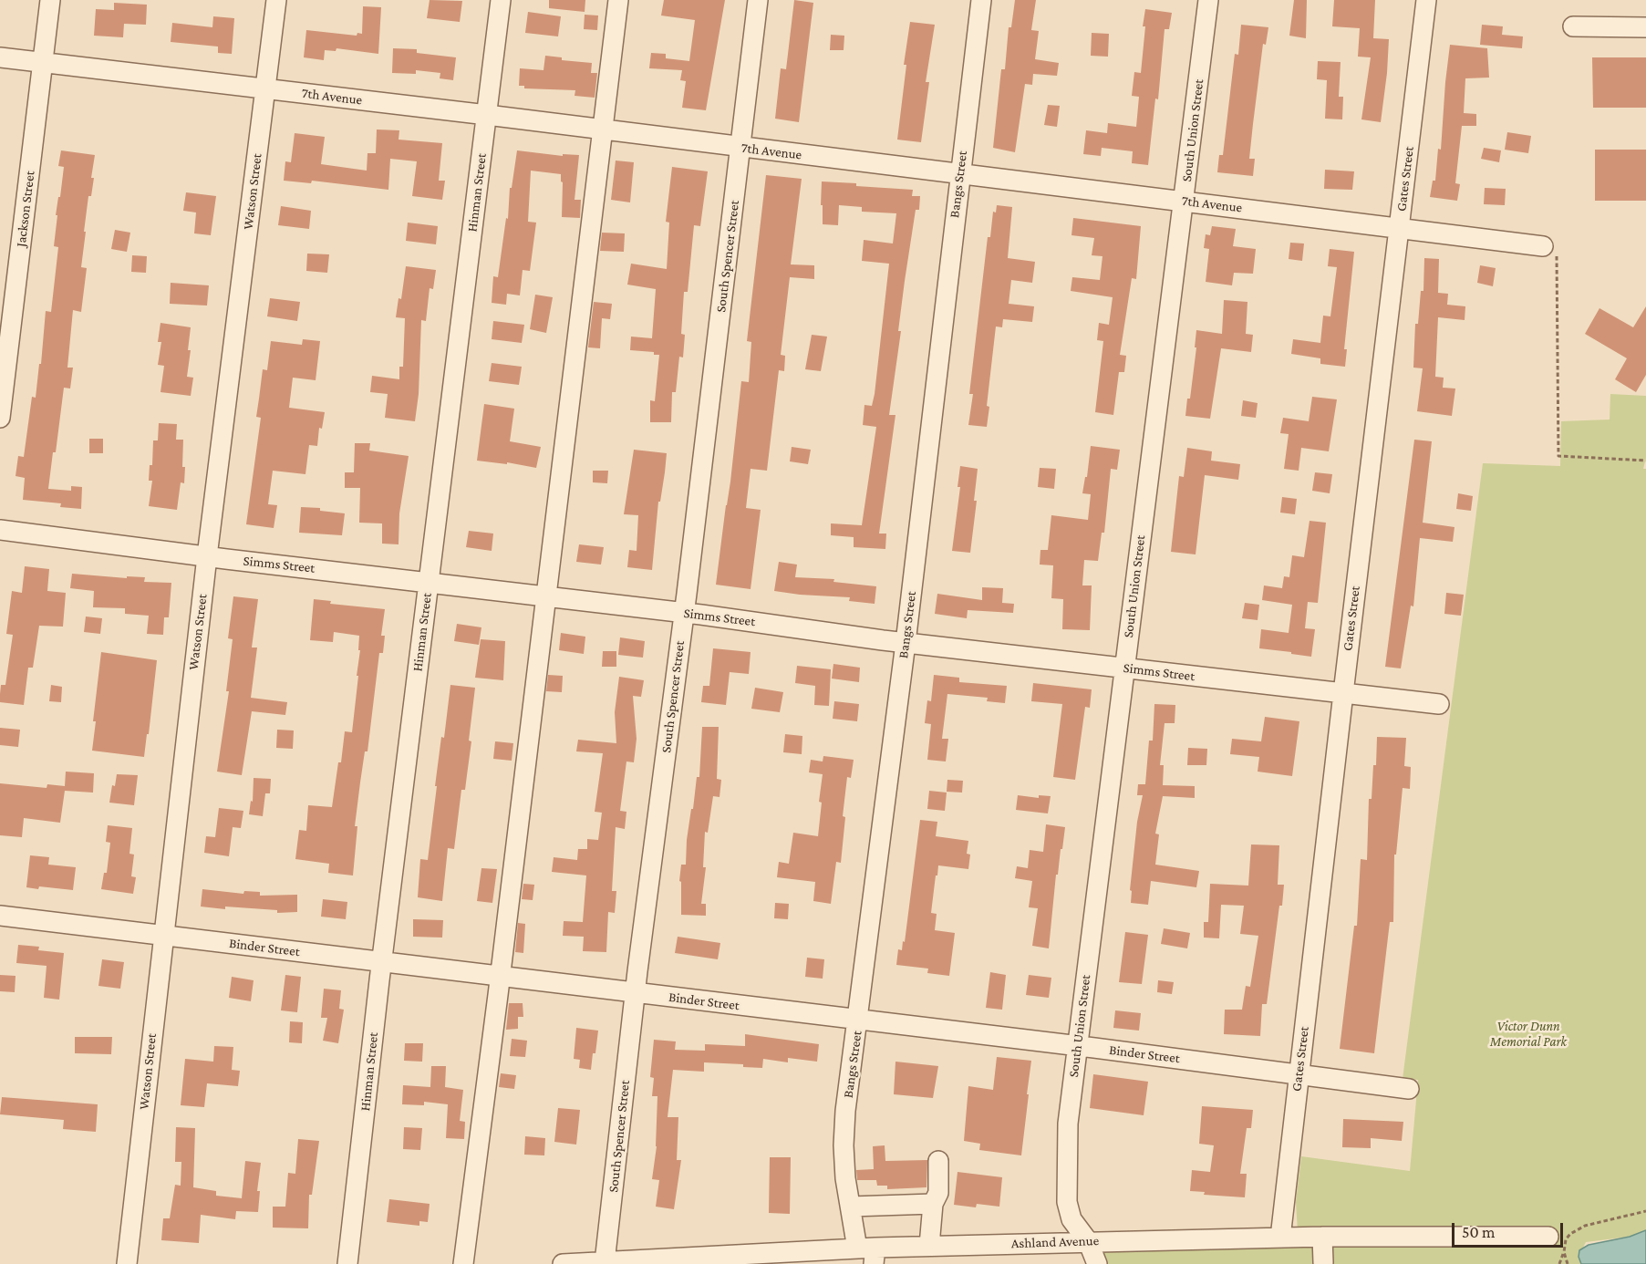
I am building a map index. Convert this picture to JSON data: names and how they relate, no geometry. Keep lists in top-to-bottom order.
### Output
{
  "streets": {
    "street": [
      "7th Avenue",
      "South Union Street",
      "Gates Street",
      "Bangs Street",
      "Watson Street",
      "Hinman Street",
      "Jackson Street",
      "South Spencer Street",
      "Simms Street",
      "Binder Street",
      "Ashland Avenue"
    ]
  },
  "crossings": [
    ["7th Avenue", "South Union Street"],
    ["7th Avenue", "Gates Street"],
    ["7th Avenue", "Bangs Street"],
    ["7th Avenue", "Watson Street"],
    ["7th Avenue", "Hinman Street"],
    ["7th Avenue", "Jackson Street"],
    ["7th Avenue", "South Spencer Street"],
    ["South Union Street", "Simms Street"],
    ["South Union Street", "Binder Street"],
    ["South Union Street", "Ashland Avenue"],
    ["Gates Street", "Simms Street"],
    ["Gates Street", "Binder Street"],
    ["Gates Street", "Ashland Avenue"],
    ["Bangs Street", "Simms Street"],
    ["Bangs Street", "Binder Street"],
    ["Bangs Street", "Ashland Avenue"],
    ["Watson Street", "Simms Street"],
    ["Watson Street", "Binder Street"],
    ["Hinman Street", "Simms Street"],
    ["Hinman Street", "Binder Street"],
    ["South Spencer Street", "Simms Street"],
    ["South Spencer Street", "Binder Street"],
    ["South Spencer Street", "Ashland Avenue"]
  ],
  "parks": ["Victor Dunn Memorial Park"],
  "scale_bar": "50 m"
}
